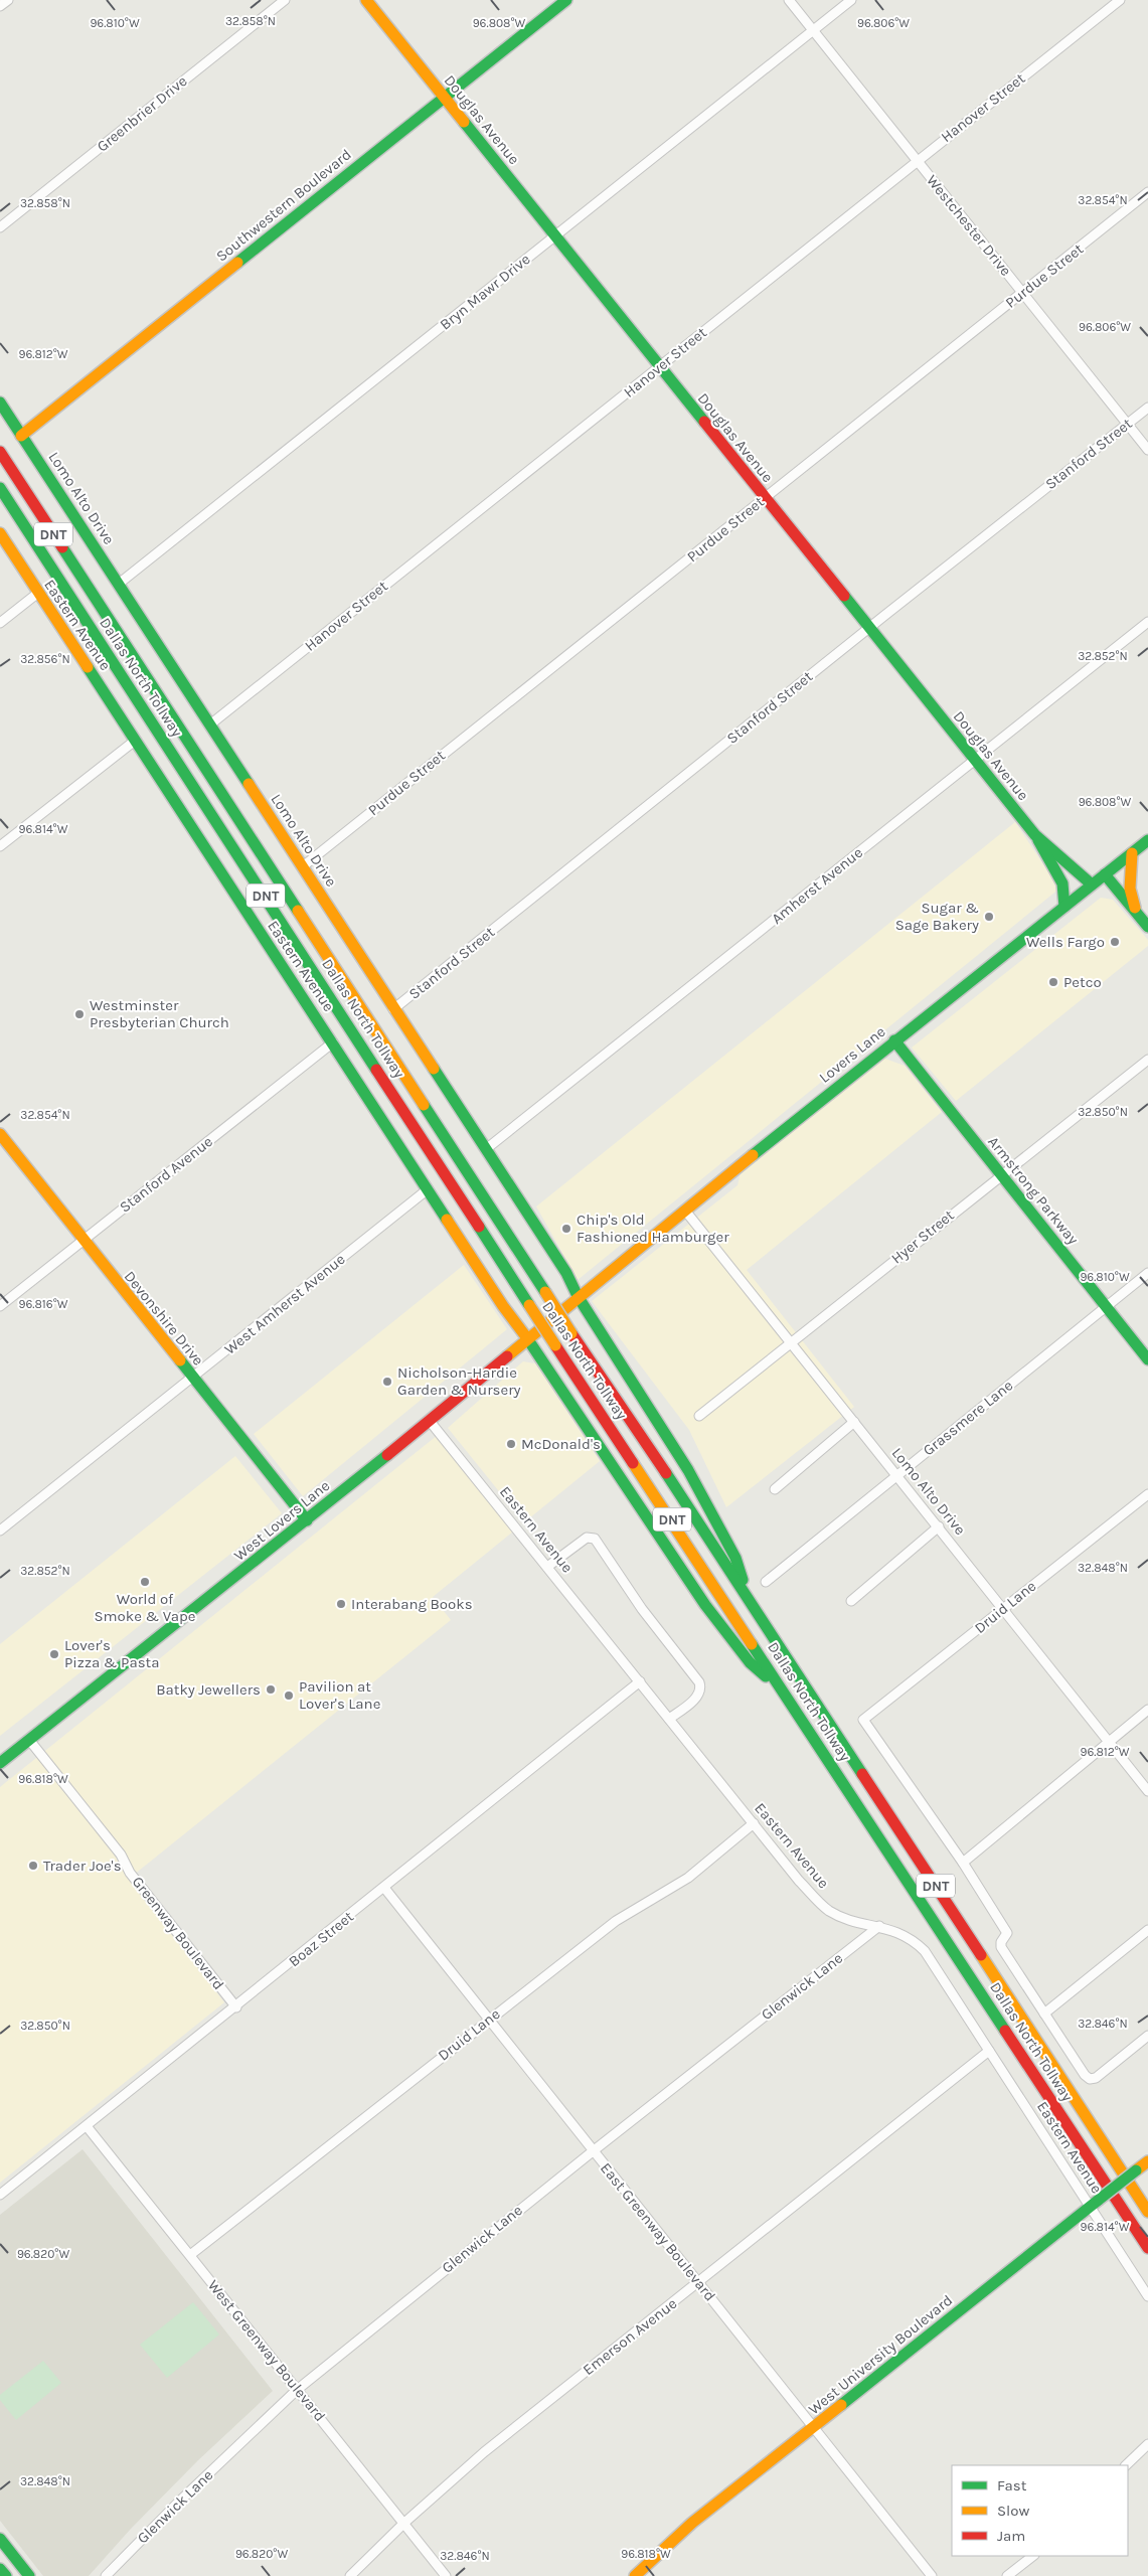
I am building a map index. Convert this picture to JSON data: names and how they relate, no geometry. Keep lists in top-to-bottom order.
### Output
{
  "streets": {
    "main road": [
      "Douglas Avenue",
      "Southwestern Boulevard",
      "Lomo Alto Drive",
      "DNT",
      "Eastern Avenue",
      "Dallas North Tollway",
      "Lovers Lane",
      "Armstrong Parkway",
      "Devonshire Drive",
      "West Lovers Lane",
      "West University Boulevard"
    ],
    "street": [
      "Hanover Street",
      "Greenbrier Drive",
      "Westchester Drive",
      "Purdue Street",
      "Bryn Mawr Drive",
      "Stanford Street",
      "Amherst Avenue",
      "Stanford Avenue",
      "Hyer Street",
      "West Amherst Avenue",
      "Grassmere Lane",
      "Druid Lane",
      "Greenway Boulevard",
      "Boaz Street",
      "Glenwick Lane",
      "East Greenway Boulevard",
      "Emerson Avenue",
      "West Greenway Boulevard"
    ]
  },
  "crossings": [
    ["Hanover Street", "Douglas Avenue"],
    ["Hanover Street", "Westchester Drive"],
    ["Hanover Street", "Lomo Alto Drive"],
    ["Douglas Avenue", "Southwestern Boulevard"],
    ["Douglas Avenue", "Purdue Street"],
    ["Douglas Avenue", "Bryn Mawr Drive"],
    ["Douglas Avenue", "Stanford Street"],
    ["Douglas Avenue", "Amherst Avenue"],
    ["Douglas Avenue", "Lovers Lane"],
    ["Southwestern Boulevard", "Lomo Alto Drive"],
    ["Westchester Drive", "Purdue Street"],
    ["Westchester Drive", "Bryn Mawr Drive"],
    ["Westchester Drive", "Stanford Street"],
    ["Purdue Street", "Lomo Alto Drive"],
    ["Bryn Mawr Drive", "Lomo Alto Drive"],
    ["Stanford Street", "Lomo Alto Drive"],
    ["Lomo Alto Drive", "Dallas North Tollway"],
    ["Lomo Alto Drive", "Amherst Avenue"],
    ["Lomo Alto Drive", "Lovers Lane"],
    ["Lomo Alto Drive", "Hyer Street"],
    ["Lomo Alto Drive", "Grassmere Lane"],
    ["Lomo Alto Drive", "West Lovers Lane"],
    ["Lomo Alto Drive", "Druid Lane"],
    ["Eastern Avenue", "Dallas North Tollway"],
    ["Eastern Avenue", "Stanford Avenue"],
    ["Eastern Avenue", "West Amherst Avenue"],
    ["Eastern Avenue", "West Lovers Lane"],
    ["Eastern Avenue", "Druid Lane"],
    ["Eastern Avenue", "Boaz Street"],
    ["Eastern Avenue", "Glenwick Lane"],
    ["Eastern Avenue", "Emerson Avenue"],
    ["Eastern Avenue", "West University Boulevard"],
    ["Lovers Lane", "Armstrong Parkway"],
    ["Lovers Lane", "West Lovers Lane"],
    ["Stanford Avenue", "Devonshire Drive"],
    ["Armstrong Parkway", "Hyer Street"],
    ["Armstrong Parkway", "Grassmere Lane"],
    ["West Amherst Avenue", "Devonshire Drive"],
    ["Devonshire Drive", "West Lovers Lane"],
    ["West Lovers Lane", "Greenway Boulevard"],
    ["Druid Lane", "East Greenway Boulevard"],
    ["Druid Lane", "West Greenway Boulevard"],
    ["Greenway Boulevard", "Boaz Street"],
    ["Boaz Street", "East Greenway Boulevard"],
    ["Boaz Street", "West Greenway Boulevard"],
    ["Glenwick Lane", "East Greenway Boulevard"],
    ["Glenwick Lane", "West Greenway Boulevard"],
    ["East Greenway Boulevard", "Emerson Avenue"],
    ["East Greenway Boulevard", "West University Boulevard"],
    ["Emerson Avenue", "West Greenway Boulevard"]
  ],
  "places": [
    "Sugar & Sage Bakery",
    "Wells Fargo",
    "Petco",
    "Westminster Presbyterian Church",
    "Chip's Old Fashioned Hamburger",
    "Nicholson-Hardie Garden & Nursery",
    "McDonald's",
    "World of Smoke & Vape",
    "Interabang Books",
    "Lover's Pizza & Pasta",
    "Batky Jewellers",
    "Pavilion at Lover's Lane",
    "Trader Joe's"
  ],
  "legend": ["Fast", "Slow", "Jam"],
  "coordinates": [
    "32.858°N",
    "96.808°W",
    "96.810°W",
    "96.806°W",
    "32.854°N",
    "96.812°W",
    "32.852°N",
    "32.856°N",
    "96.814°W",
    "32.850°N",
    "96.816°W",
    "32.848°N",
    "96.818°W",
    "32.846°N",
    "96.820°W"
  ]
}
